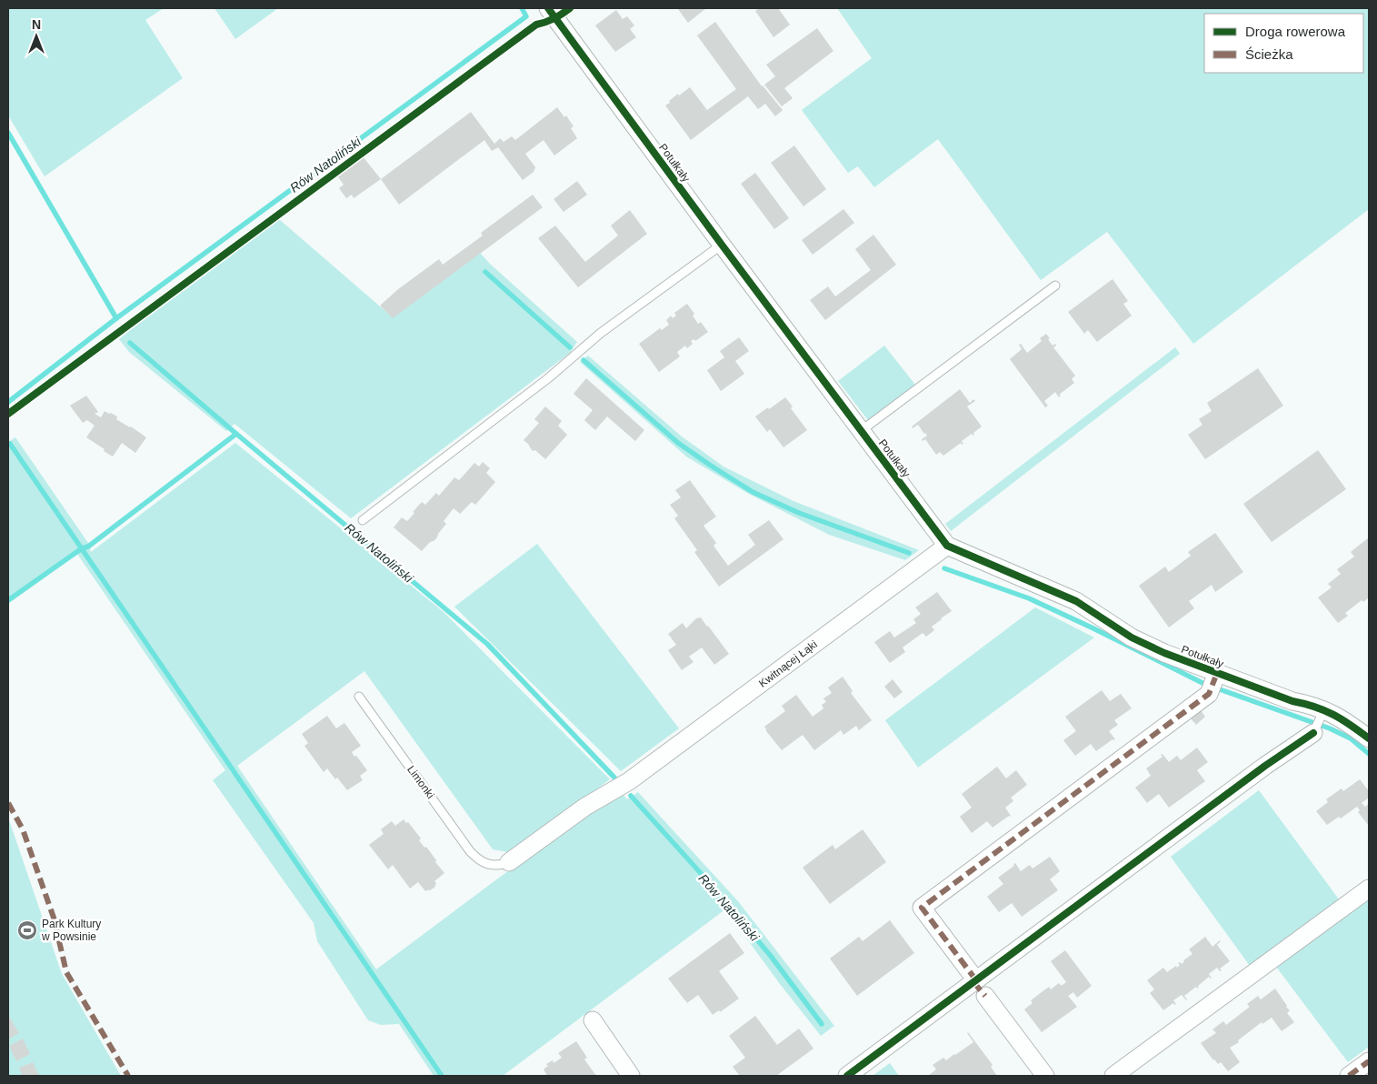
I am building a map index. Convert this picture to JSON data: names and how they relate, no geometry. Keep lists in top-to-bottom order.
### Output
{
  "streets": {
    "street": ["Potułkały", "Kwitnącej Łąki"],
    "lane": ["Limonki"]
  },
  "crossings": [
    ["Potułkały", "Kwitnącej Łąki"],
    ["Kwitnącej Łąki", "Limonki"]
  ],
  "water": ["Rów Natoliński"],
  "places": {
    "sports": ["Park Kultury w Powsinie"]
  },
  "legend": ["Droga rowerowa", "Ścieżka"],
  "north": "top"
}
